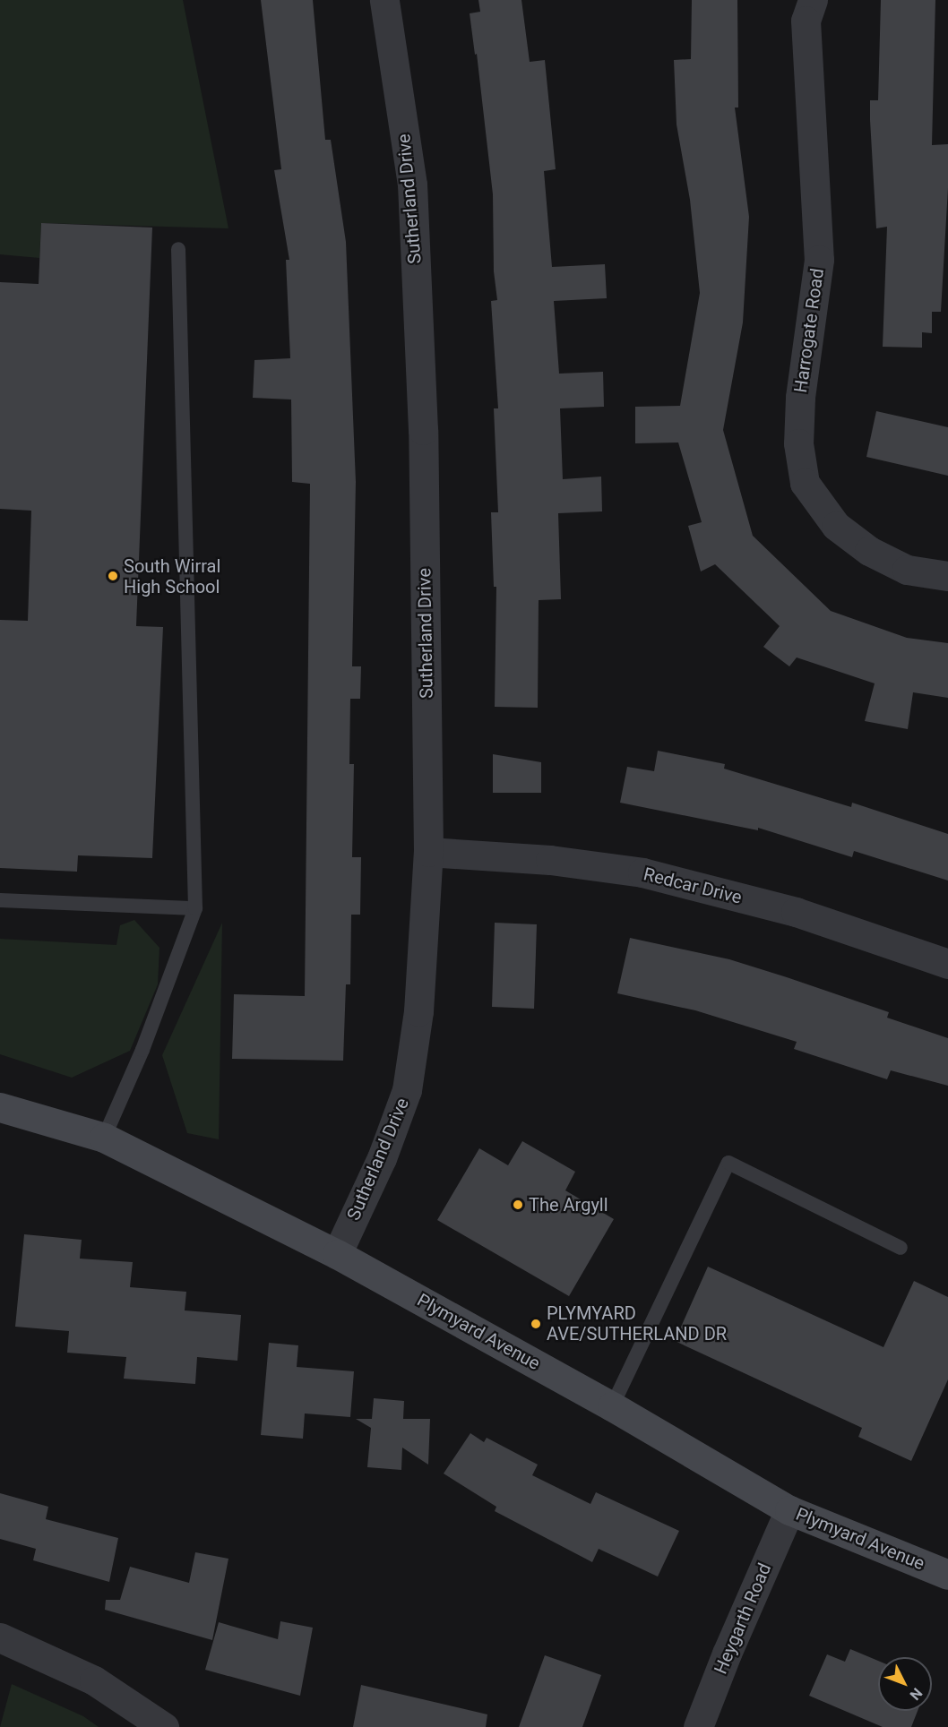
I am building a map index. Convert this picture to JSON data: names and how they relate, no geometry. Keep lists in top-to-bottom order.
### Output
{
  "streets": {
    "street": [
      "Sutherland Drive",
      "Harrogate Road",
      "Redcar Drive",
      "Plymyard Avenue",
      "Heygarth Road"
    ]
  },
  "crossings": [
    ["Sutherland Drive", "Redcar Drive"],
    ["Sutherland Drive", "Plymyard Avenue"],
    ["Plymyard Avenue", "Heygarth Road"]
  ],
  "places": ["South Wirral High School", "The Argyll", "PLYMYARD AVE/SUTHERLAND DR"],
  "north": "bottom right"
}
